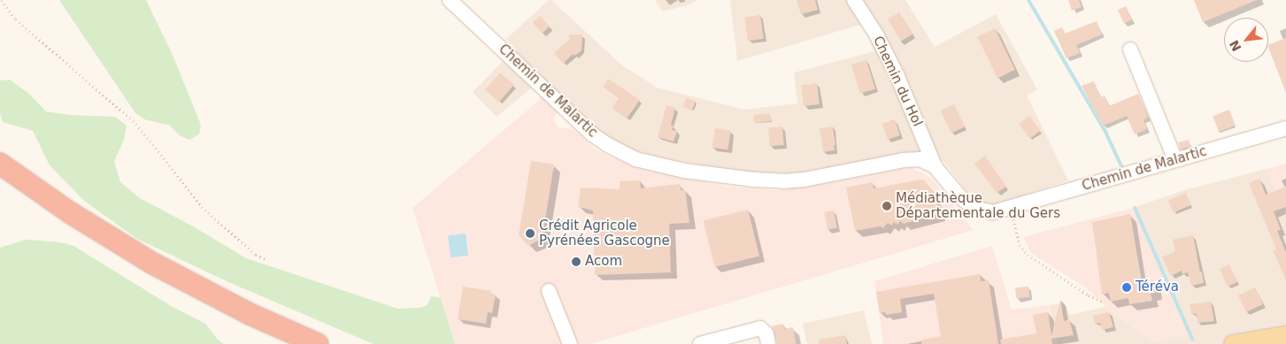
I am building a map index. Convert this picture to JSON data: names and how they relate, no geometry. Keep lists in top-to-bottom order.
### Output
{
  "streets": {
    "street": ["Chemin du Hol", "Chemin de Malartic"]
  },
  "crossings": [
    ["Chemin du Hol", "Chemin de Malartic"]
  ],
  "places": [
    "Médiathèque Départementale du Gers",
    "Crédit Agricole Pyrénées Gascogne",
    "Acom",
    "Téréva"
  ],
  "north": "bottom left"
}
